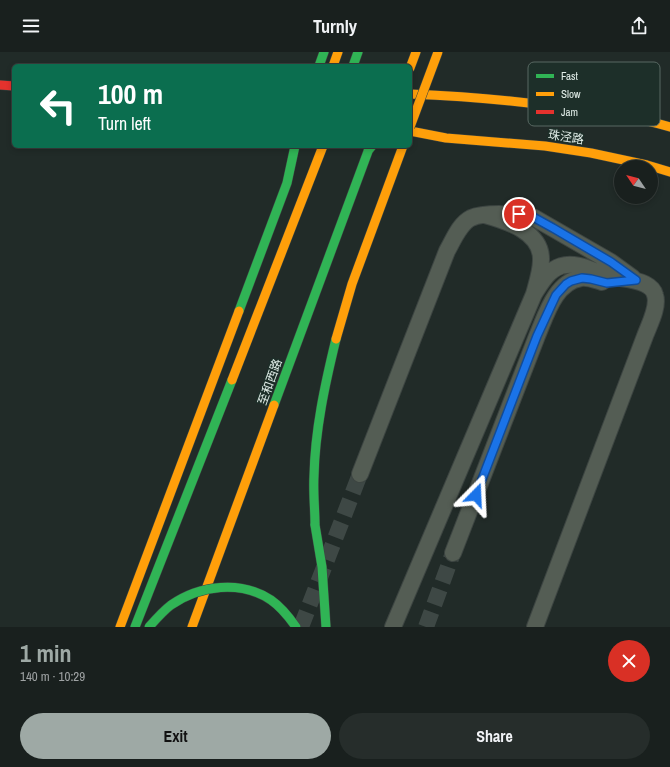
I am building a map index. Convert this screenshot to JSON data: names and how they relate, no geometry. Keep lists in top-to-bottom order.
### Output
{
  "streets": {
    "main road": ["珠泾路", "至和西路"]
  },
  "legend": ["Fast", "Slow", "Jam"],
  "north": "top left",
  "page": {
    "header": "Turnly",
    "turn": ["100 m", "Turn left"],
    "heading": ["1 min", "140 m · 10:29"],
    "buttons": ["Exit", "Share"]
  }
}
